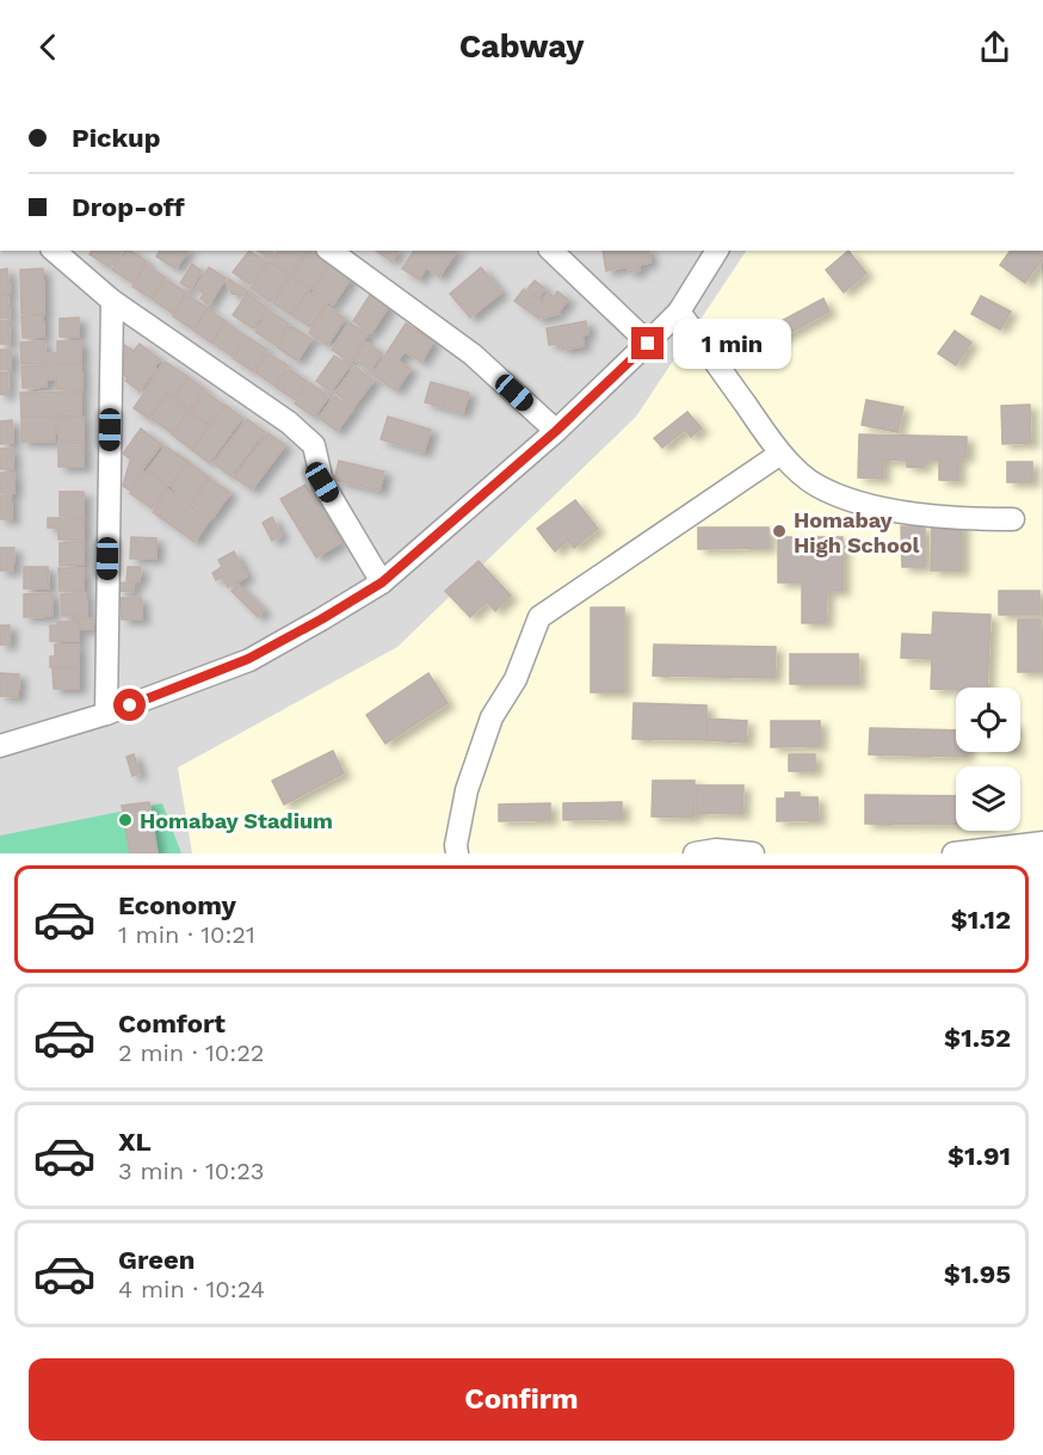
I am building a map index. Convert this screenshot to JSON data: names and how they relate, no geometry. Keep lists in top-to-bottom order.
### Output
{
  "places": ["Homabay High School", "Homabay Stadium"],
  "page": {
    "header": "Cabway",
    "banner": ["Pickup", "Drop-off"],
    "bubble": "1 min",
    "list": [
      {
        "name": "Economy",
        "note": "1 min · 10:21",
        "value": "$1.12"
      },
      {
        "name": "Comfort",
        "note": "2 min · 10:22",
        "value": "$1.52"
      },
      {
        "name": "XL",
        "note": "3 min · 10:23",
        "value": "$1.91"
      },
      {
        "name": "Green",
        "note": "4 min · 10:24",
        "value": "$1.95"
      }
    ],
    "buttons": "Confirm"
  }
}
